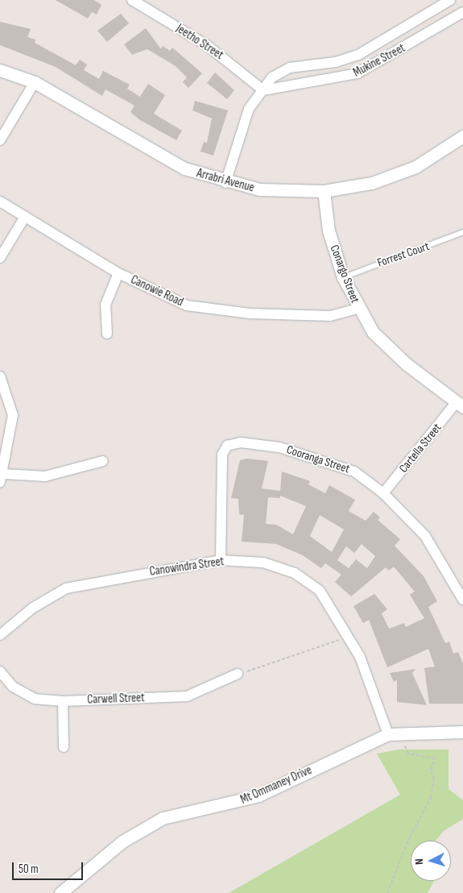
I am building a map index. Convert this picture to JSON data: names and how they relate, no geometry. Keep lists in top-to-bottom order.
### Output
{
  "streets": {
    "street": [
      "Jeetho Street",
      "Mukine Street",
      "Arrabri Avenue",
      "Conargo Street",
      "Canowie Road",
      "Cartella Street",
      "Cooranga Street",
      "Canowindra Street",
      "Carwell Street",
      "Mt Ommaney Drive"
    ],
    "lane": ["Forrest Court"]
  },
  "crossings": [
    ["Jeetho Street", "Mukine Street"],
    ["Mukine Street", "Arrabri Avenue"],
    ["Arrabri Avenue", "Conargo Street"],
    ["Forrest Court", "Conargo Street"],
    ["Conargo Street", "Canowie Road"],
    ["Conargo Street", "Cartella Street"],
    ["Cartella Street", "Cooranga Street"],
    ["Cooranga Street", "Canowindra Street"],
    ["Canowindra Street", "Mt Ommaney Drive"]
  ],
  "scale_bar": "50 m",
  "north": "left"
}
